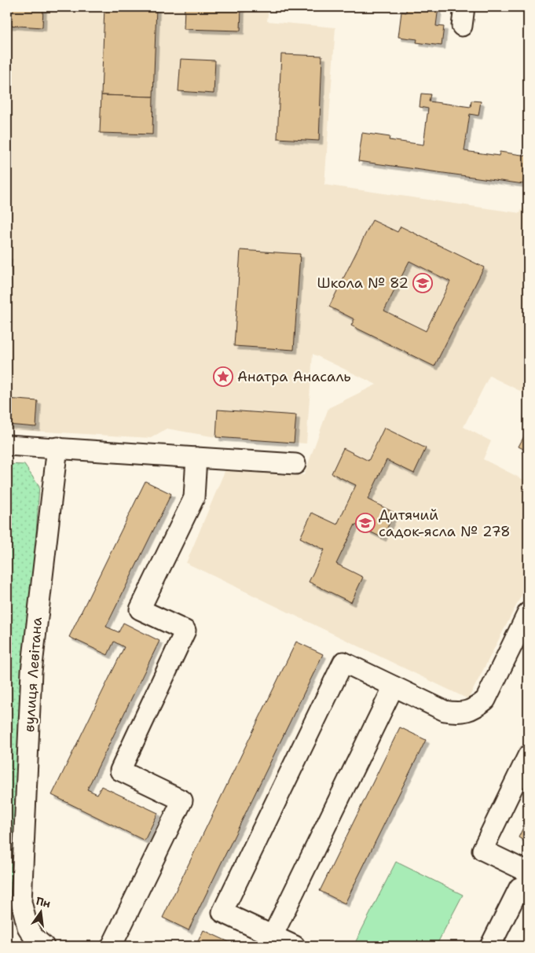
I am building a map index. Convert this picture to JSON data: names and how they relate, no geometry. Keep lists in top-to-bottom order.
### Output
{
  "streets": {
    "street": ["вулиця Левітана"]
  },
  "places": {
    "school or university": ["Школа № 82", "Дитячий садок-ясла № 278"],
    "place": ["Анатра Анасаль"]
  },
  "north": "top"
}
